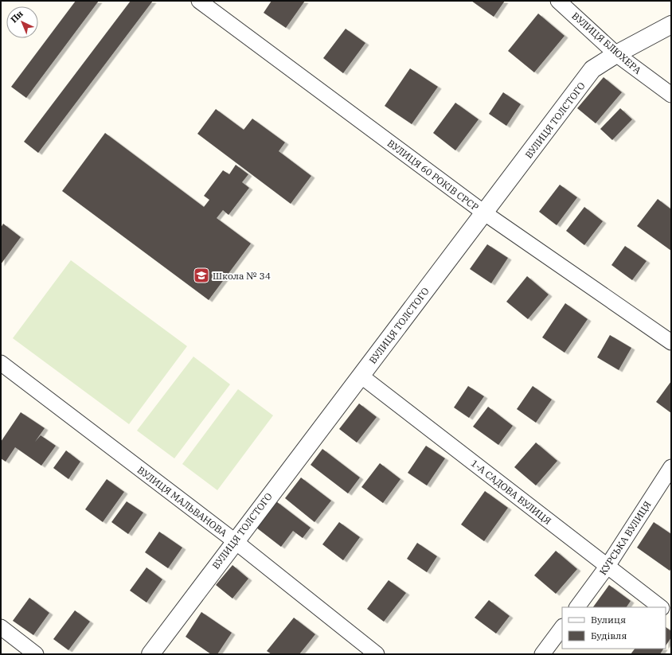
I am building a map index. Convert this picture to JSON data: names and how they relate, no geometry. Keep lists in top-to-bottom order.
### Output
{
  "streets": {
    "street": [
      "ВУЛИЦЯ БЛЮХЕРА",
      "ВУЛИЦЯ ТОЛСТОГО",
      "ВУЛИЦЯ 60 РОКІВ СРСР",
      "1-А САДОВА ВУЛИЦЯ",
      "ВУЛИЦЯ МАЛЬВАНОВА",
      "КУРСЬКА ВУЛИЦЯ"
    ]
  },
  "crossings": [
    ["ВУЛИЦЯ БЛЮХЕРА", "ВУЛИЦЯ ТОЛСТОГО"],
    ["ВУЛИЦЯ ТОЛСТОГО", "ВУЛИЦЯ 60 РОКІВ СРСР"],
    ["ВУЛИЦЯ ТОЛСТОГО", "1-А САДОВА ВУЛИЦЯ"],
    ["ВУЛИЦЯ ТОЛСТОГО", "ВУЛИЦЯ МАЛЬВАНОВА"],
    ["1-А САДОВА ВУЛИЦЯ", "КУРСЬКА ВУЛИЦЯ"]
  ],
  "places": {
    "school or university": ["Школа № 34"]
  },
  "legend": ["Вулиця", "Будівля"],
  "north": "top left"
}
